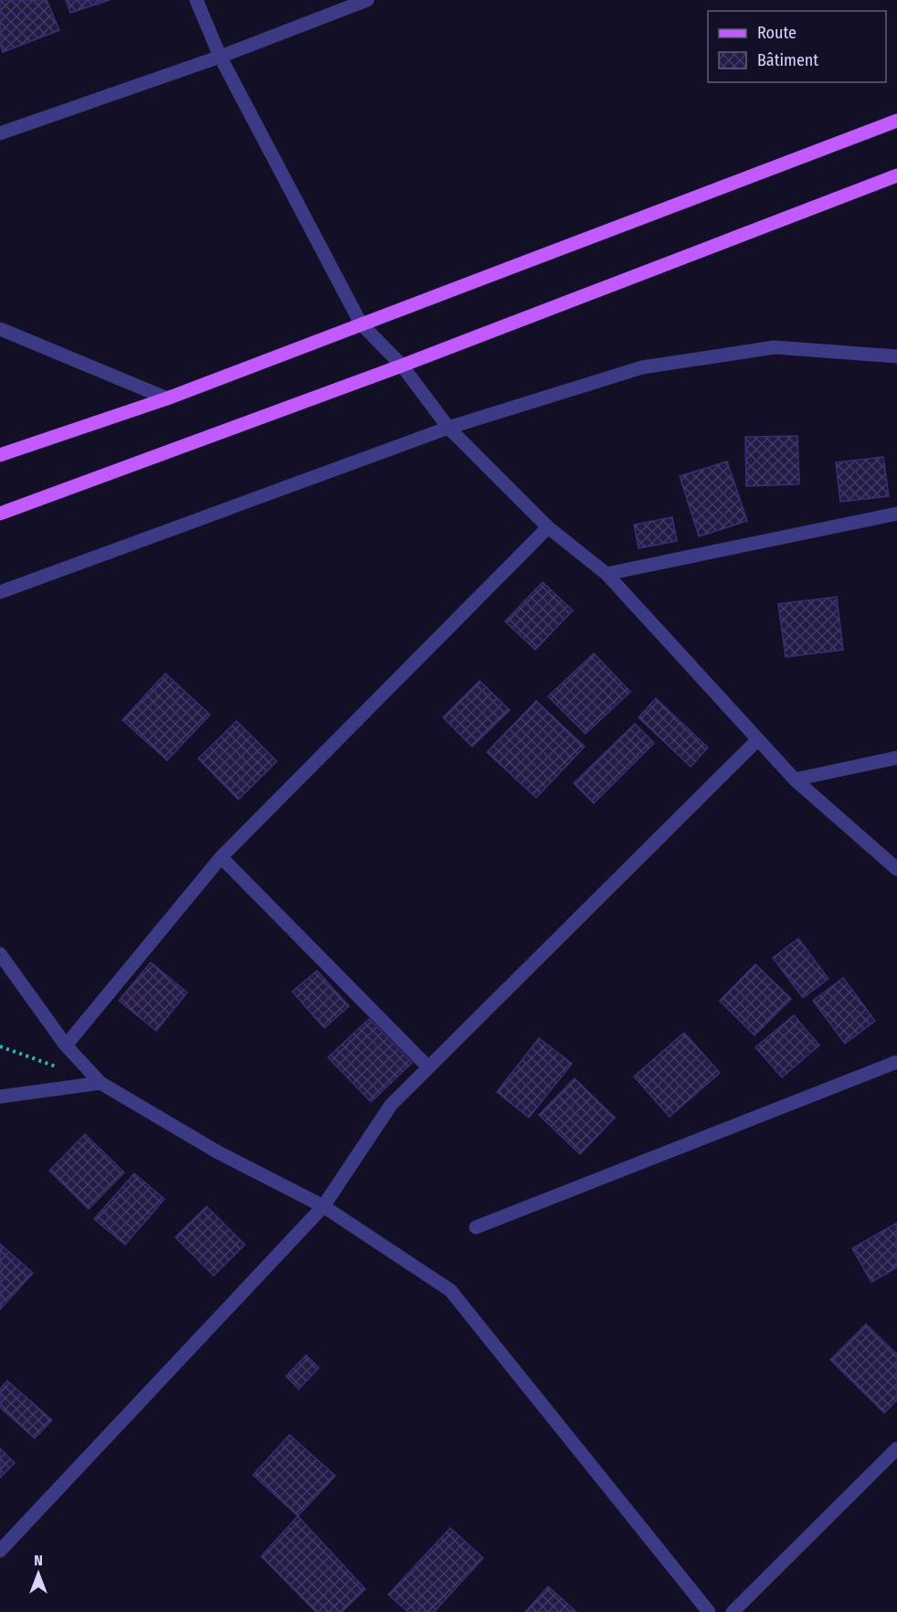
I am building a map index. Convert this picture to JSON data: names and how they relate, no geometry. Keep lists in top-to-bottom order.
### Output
{
  "legend": ["Route", "Bâtiment"],
  "north": "top"
}
